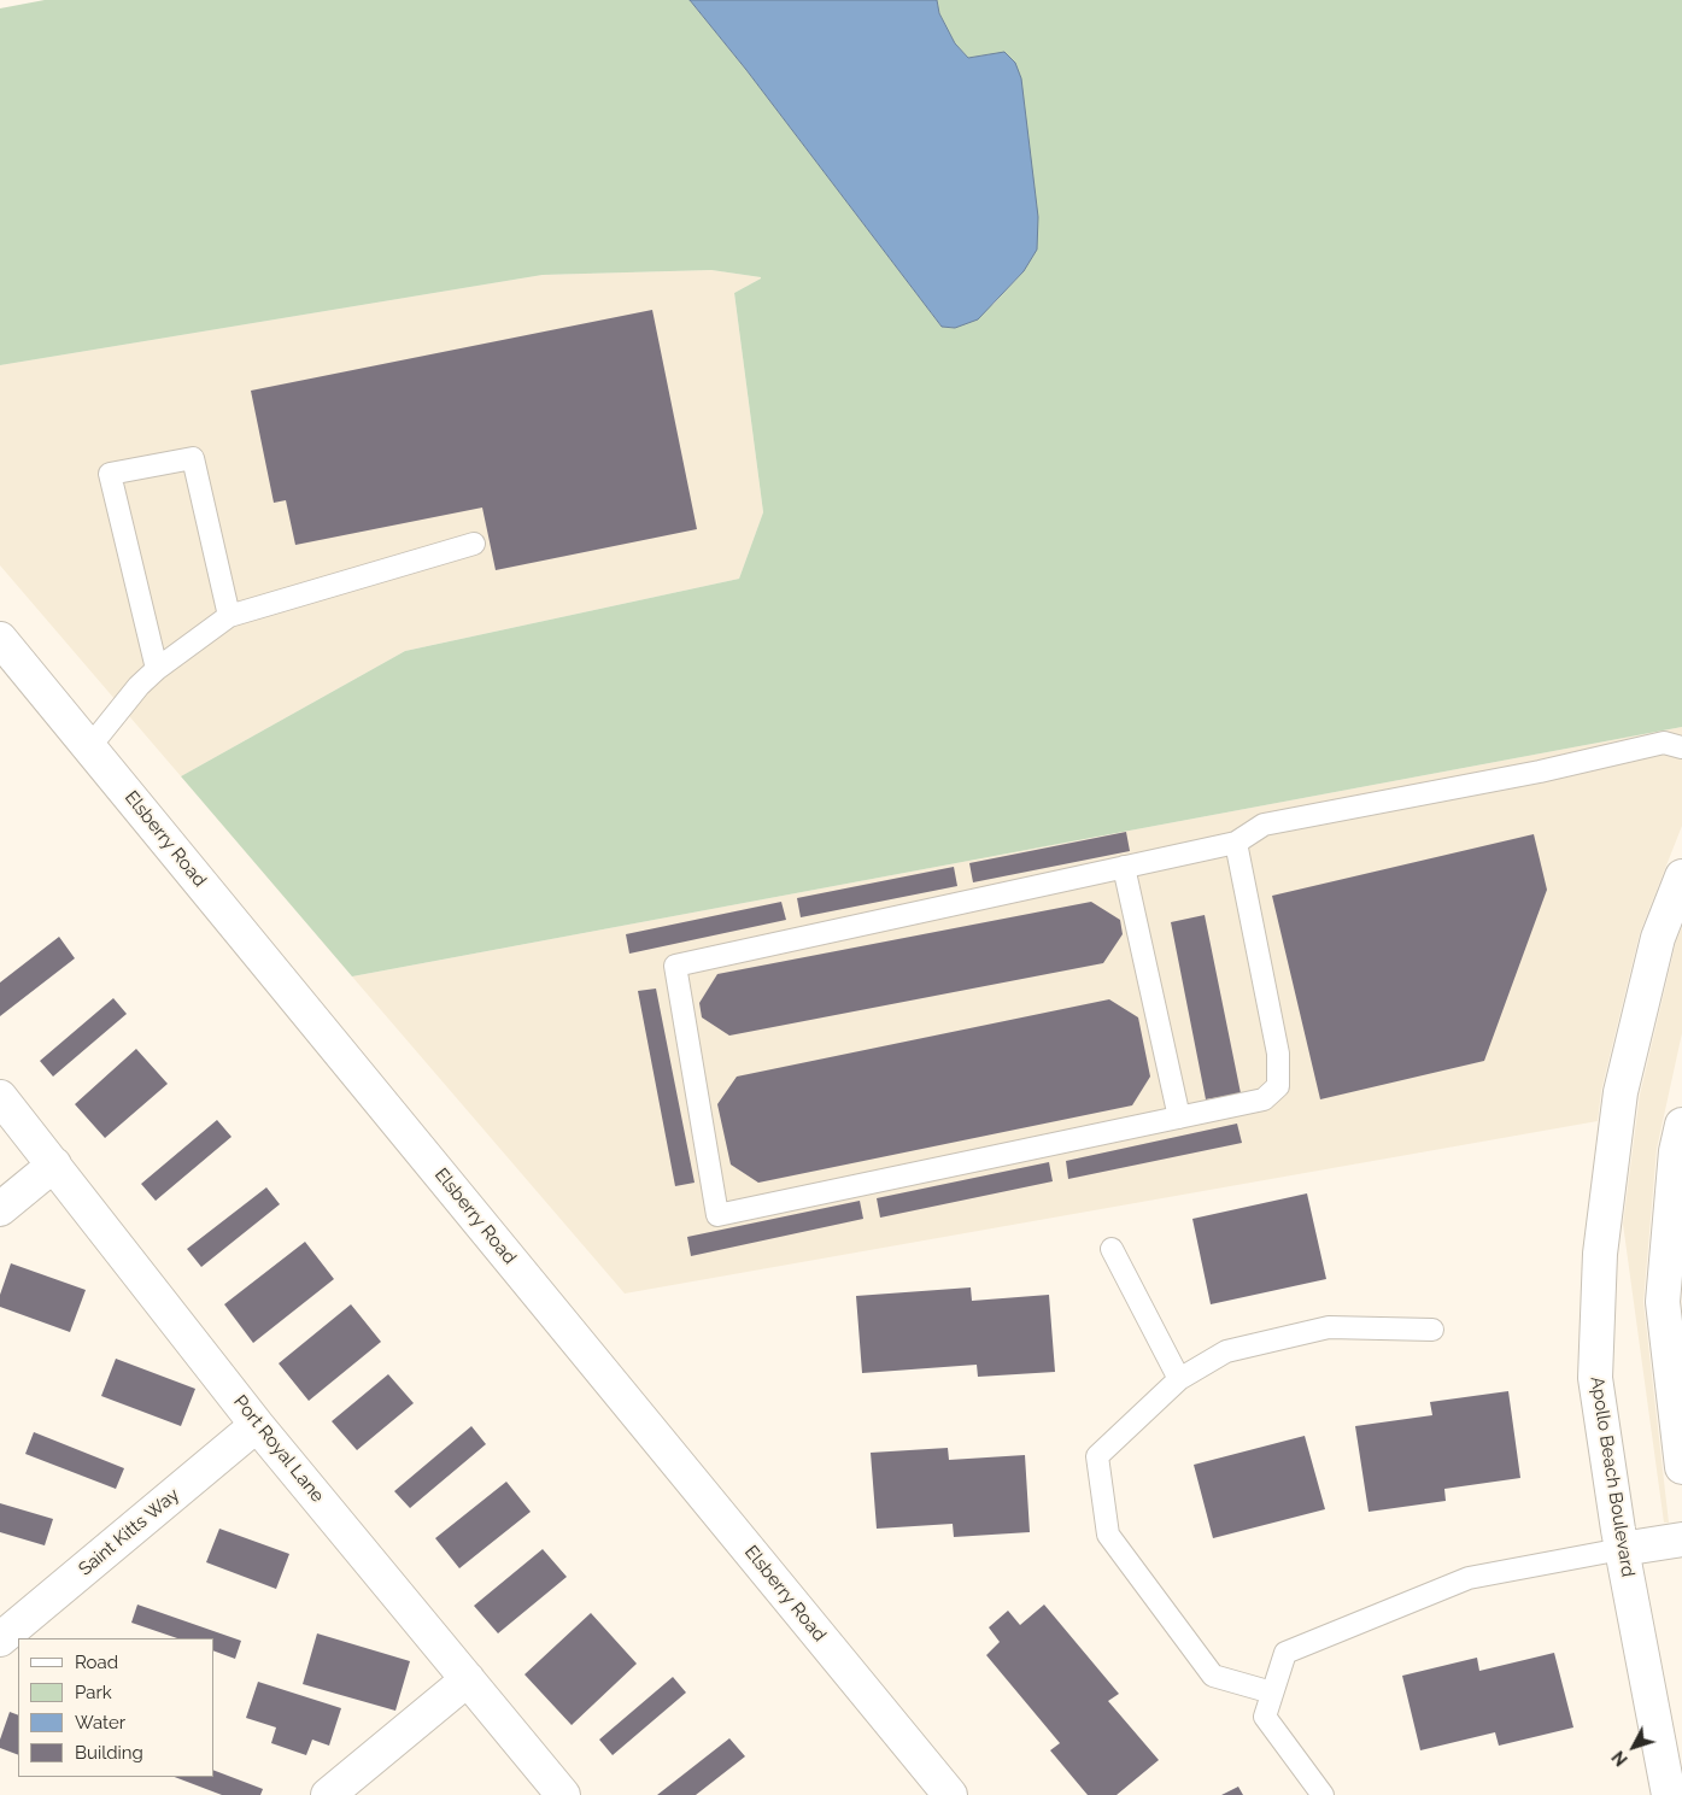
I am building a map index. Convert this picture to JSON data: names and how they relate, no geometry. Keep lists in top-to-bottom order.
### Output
{
  "streets": {
    "street": [
      "Elsberry Road",
      "Port Royal Lane",
      "Apollo Beach Boulevard",
      "Saint Kitts Way"
    ]
  },
  "crossings": [
    ["Port Royal Lane", "Saint Kitts Way"]
  ],
  "legend": [
    "Road",
    "Park",
    "Water",
    "Building"
  ],
  "north": "bottom left"
}
